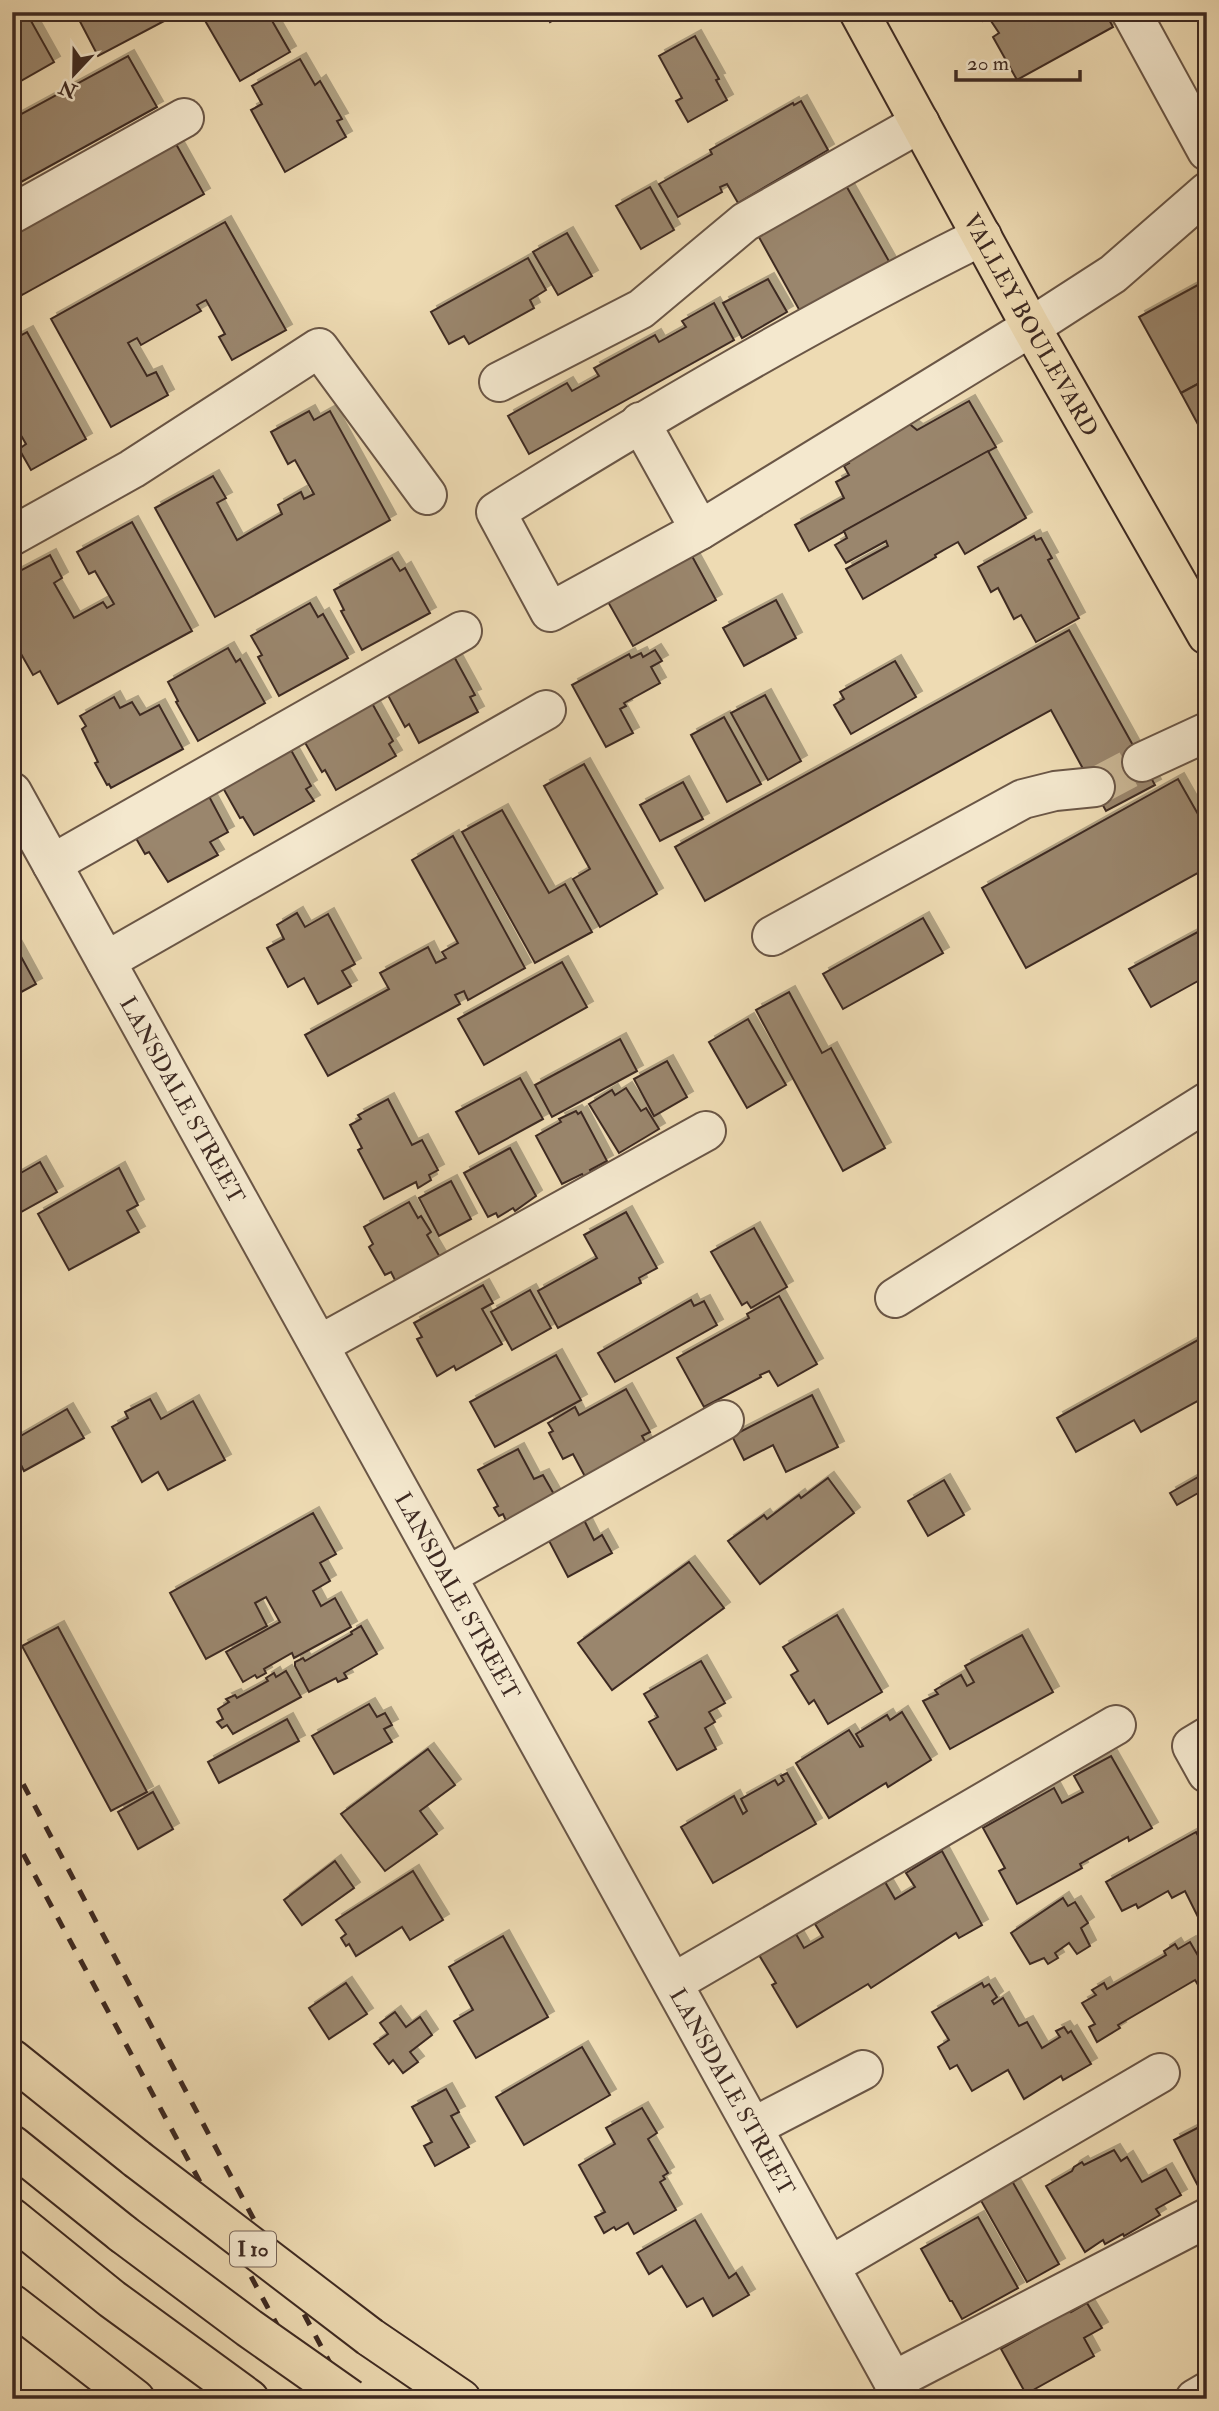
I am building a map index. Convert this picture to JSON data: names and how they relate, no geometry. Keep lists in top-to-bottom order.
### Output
{
  "streets": {
    "main road": ["VALLEY BOULEVARD", "I 10"],
    "street": ["LANSDALE STREET"]
  },
  "scale_bar": "20 m",
  "north": "bottom"
}
